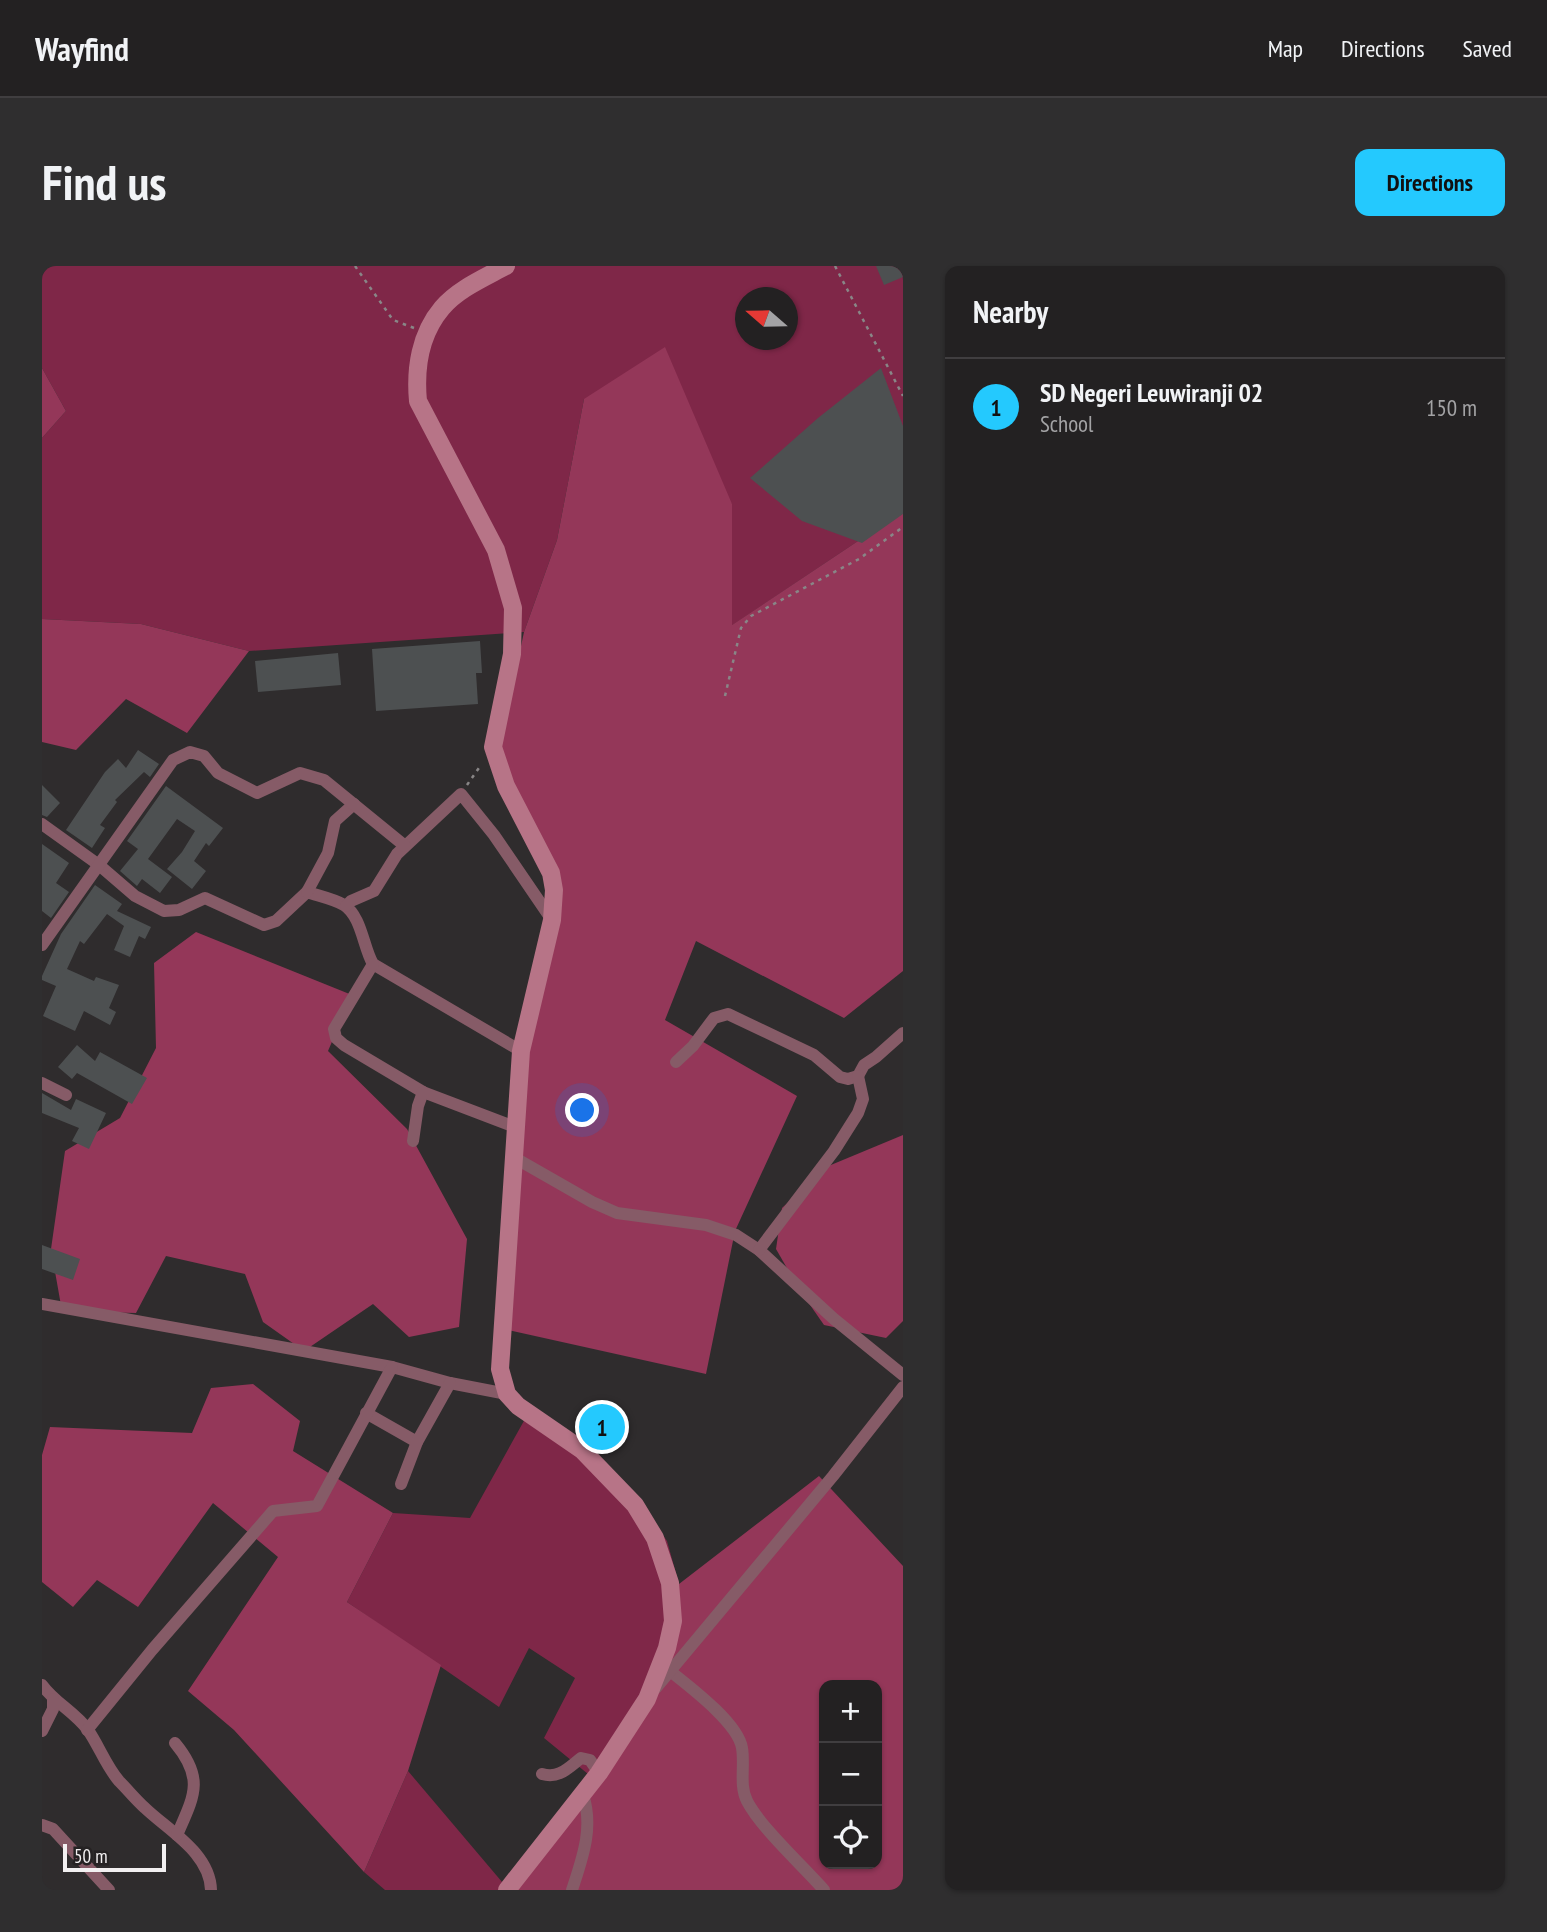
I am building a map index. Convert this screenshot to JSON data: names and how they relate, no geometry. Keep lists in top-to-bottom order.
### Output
{
  "scale_bar": "50 m",
  "north": "left",
  "page": {
    "header": "Wayfind",
    "nav": ["Map", "Directions", "Saved"],
    "buttons": "Directions",
    "title": "Find us",
    "heading": "Nearby",
    "list": [
      {
        "mark": "1",
        "name": "SD Negeri Leuwiranji 02",
        "note": "School",
        "value": "150 m"
      }
    ],
    "pins": "1",
    "map_buttons": ["+", "−"],
    "scale": "50 m"
  }
}
